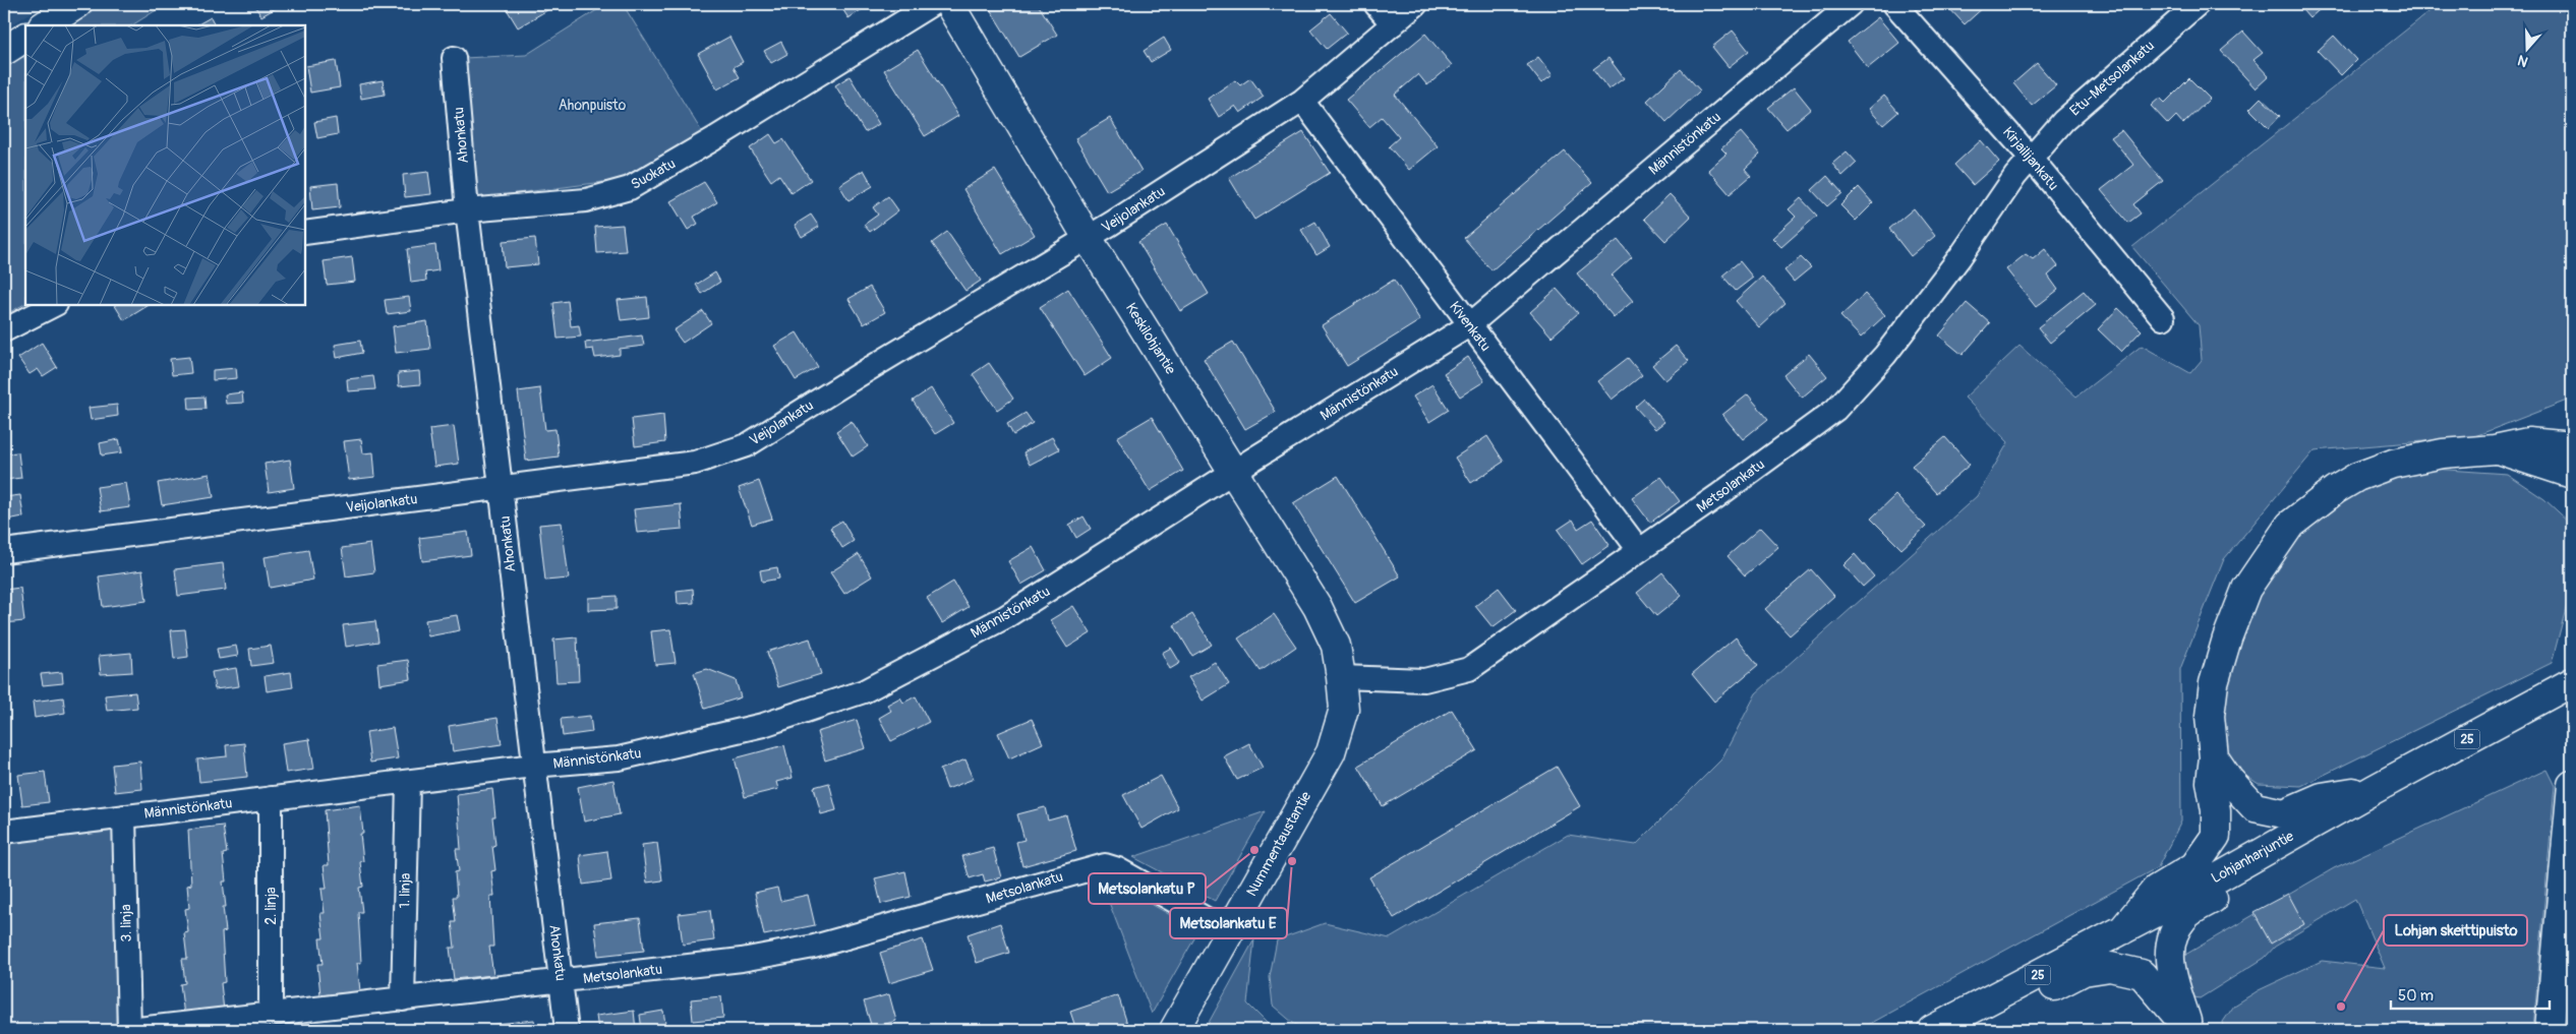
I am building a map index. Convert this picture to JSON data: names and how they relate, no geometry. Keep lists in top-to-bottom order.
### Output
{
  "streets": {
    "main road": [
      "Keskilohjantie",
      "25",
      "Nummentaustantie",
      "Lohjanharjuntie"
    ],
    "street": [
      "Etu-Metsolankatu",
      "Ahonkatu",
      "Männistönkatu",
      "Kirjailijankatu",
      "Suokatu",
      "Veijolankatu",
      "Kivenkatu",
      "Metsolankatu",
      "1. linja",
      "2. linja",
      "3. linja"
    ]
  },
  "crossings": [
    ["Etu-Metsolankatu", "Kirjailijankatu"],
    ["Etu-Metsolankatu", "Metsolankatu"],
    ["Ahonkatu", "Männistönkatu"],
    ["Ahonkatu", "Suokatu"],
    ["Ahonkatu", "Veijolankatu"],
    ["Ahonkatu", "Metsolankatu"],
    ["Männistönkatu", "Kivenkatu"],
    ["Männistönkatu", "Keskilohjantie"],
    ["Männistönkatu", "1. linja"],
    ["Männistönkatu", "2. linja"],
    ["Männistönkatu", "3. linja"],
    ["Kirjailijankatu", "Metsolankatu"],
    ["Veijolankatu", "Kivenkatu"],
    ["Veijolankatu", "Keskilohjantie"],
    ["Kivenkatu", "Metsolankatu"],
    ["Keskilohjantie", "Metsolankatu"],
    ["Keskilohjantie", "Nummentaustantie"],
    ["Metsolankatu", "Nummentaustantie"],
    ["Metsolankatu", "1. linja"],
    ["Metsolankatu", "2. linja"],
    ["Metsolankatu", "3. linja"]
  ],
  "parks": ["Ahonpuisto"],
  "places": ["Metsolankatu P", "Metsolankatu E", "Lohjan skeittipuisto"],
  "scale_bar": "50 m",
  "north": "bottom"
}
